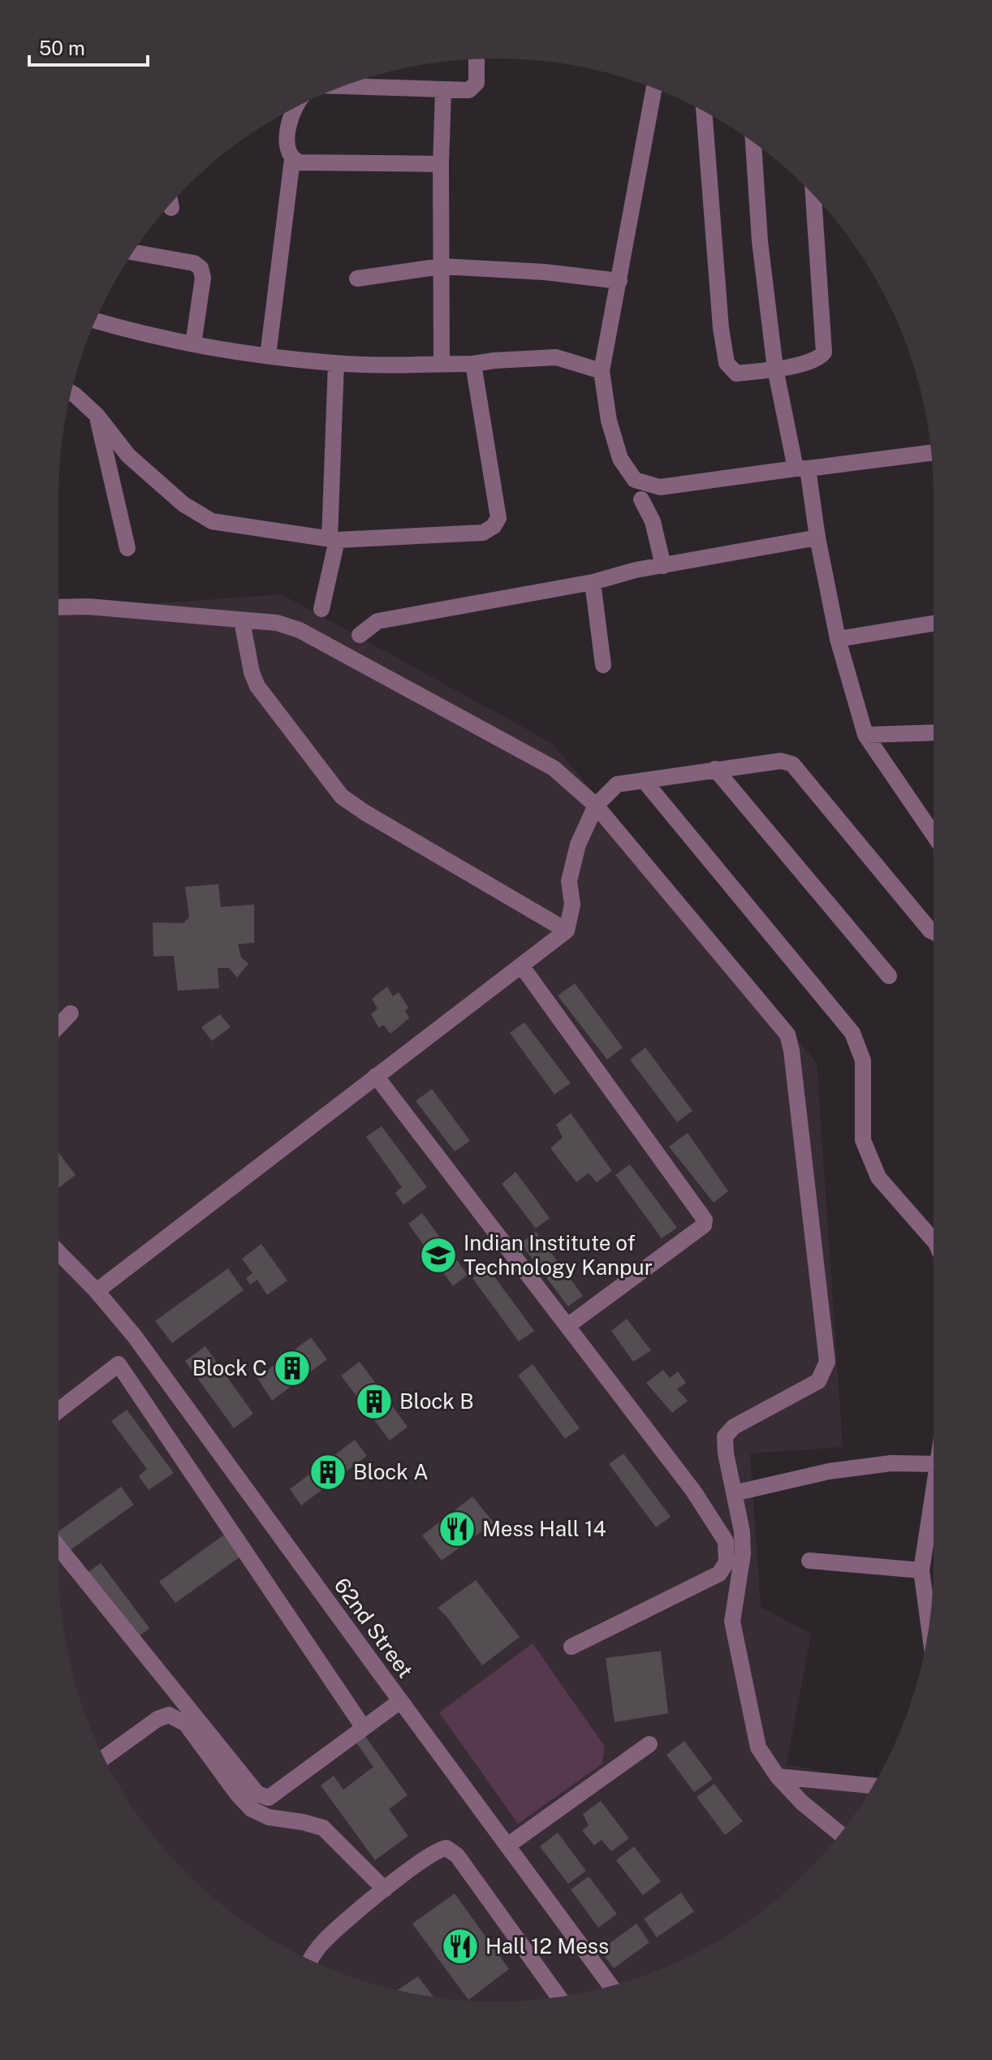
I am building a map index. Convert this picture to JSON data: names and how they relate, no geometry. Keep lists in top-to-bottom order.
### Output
{
  "streets": {
    "street": ["62nd Street"]
  },
  "places": {
    "school or university": ["Indian Institute of Technology Kanpur"],
    "building": ["Block C", "Block B", "Block A"],
    "restaurant": ["Mess Hall 14", "Hall 12 Mess"]
  },
  "scale_bar": "50 m"
}
